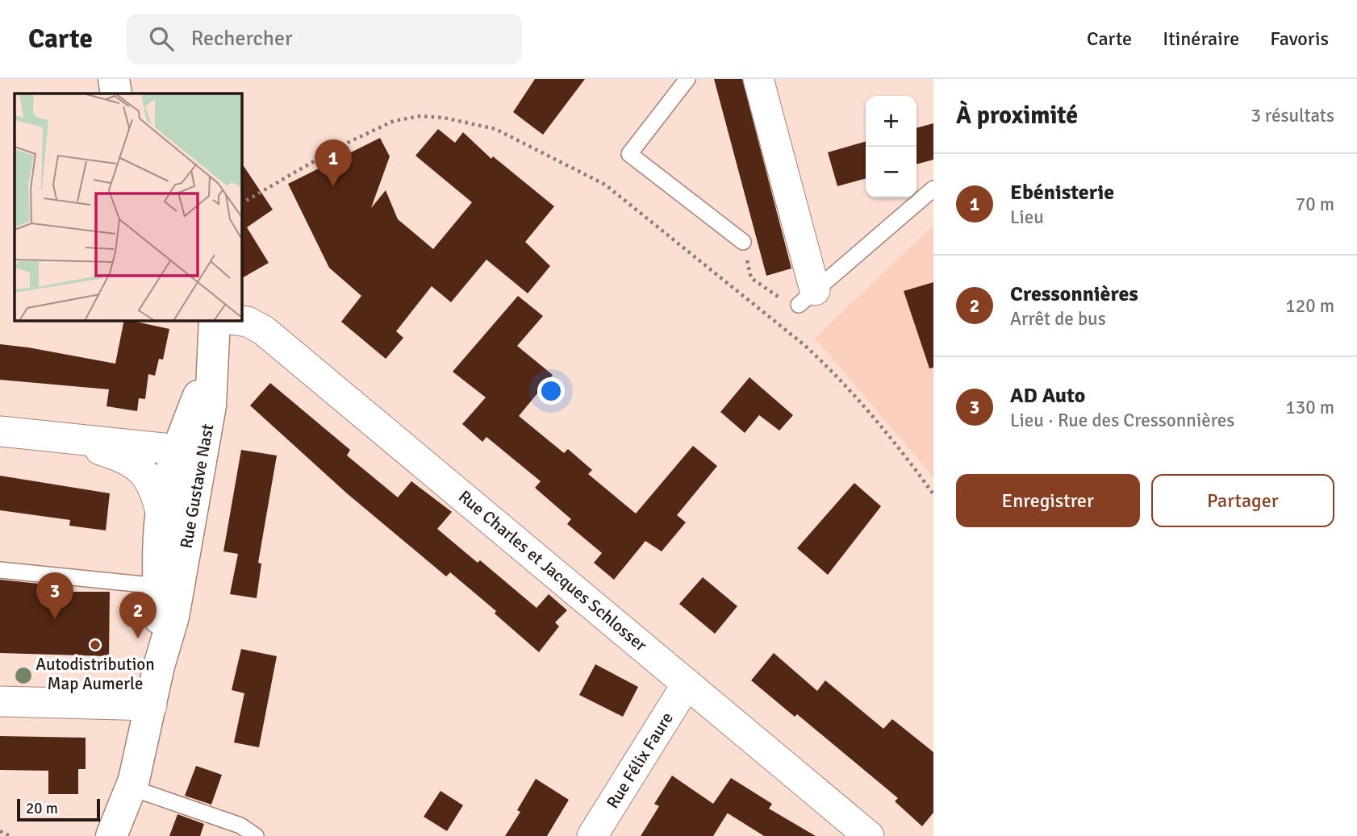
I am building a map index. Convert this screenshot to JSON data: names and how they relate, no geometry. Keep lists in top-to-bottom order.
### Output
{
  "streets": {
    "street": ["Rue Gustave Nast", "Rue Charles et Jacques Schlosser", "Rue Félix Faure"]
  },
  "crossings": [
    ["Rue Charles et Jacques Schlosser", "Rue Félix Faure"]
  ],
  "places": ["Autodistribution Map Aumerle"],
  "scale_bar": "20 m",
  "page": {
    "header": "Carte",
    "search": "Rechercher",
    "nav": ["Carte", "Itinéraire", "Favoris"],
    "heading": ["À proximité", "3 résultats"],
    "map_buttons": ["+", "−"],
    "pins": ["1", "3", "2"],
    "list": [
      {
        "mark": "1",
        "name": "Ebénisterie",
        "note": "Lieu",
        "value": "70 m"
      },
      {
        "mark": "2",
        "name": "Cressonnières",
        "note": "Arrêt de bus",
        "value": "120 m"
      },
      {
        "mark": "3",
        "name": "AD Auto",
        "note": "Lieu · Rue des Cressonnières",
        "value": "130 m"
      }
    ],
    "buttons": ["Enregistrer", "Partager"],
    "scale": "20 m"
  }
}
